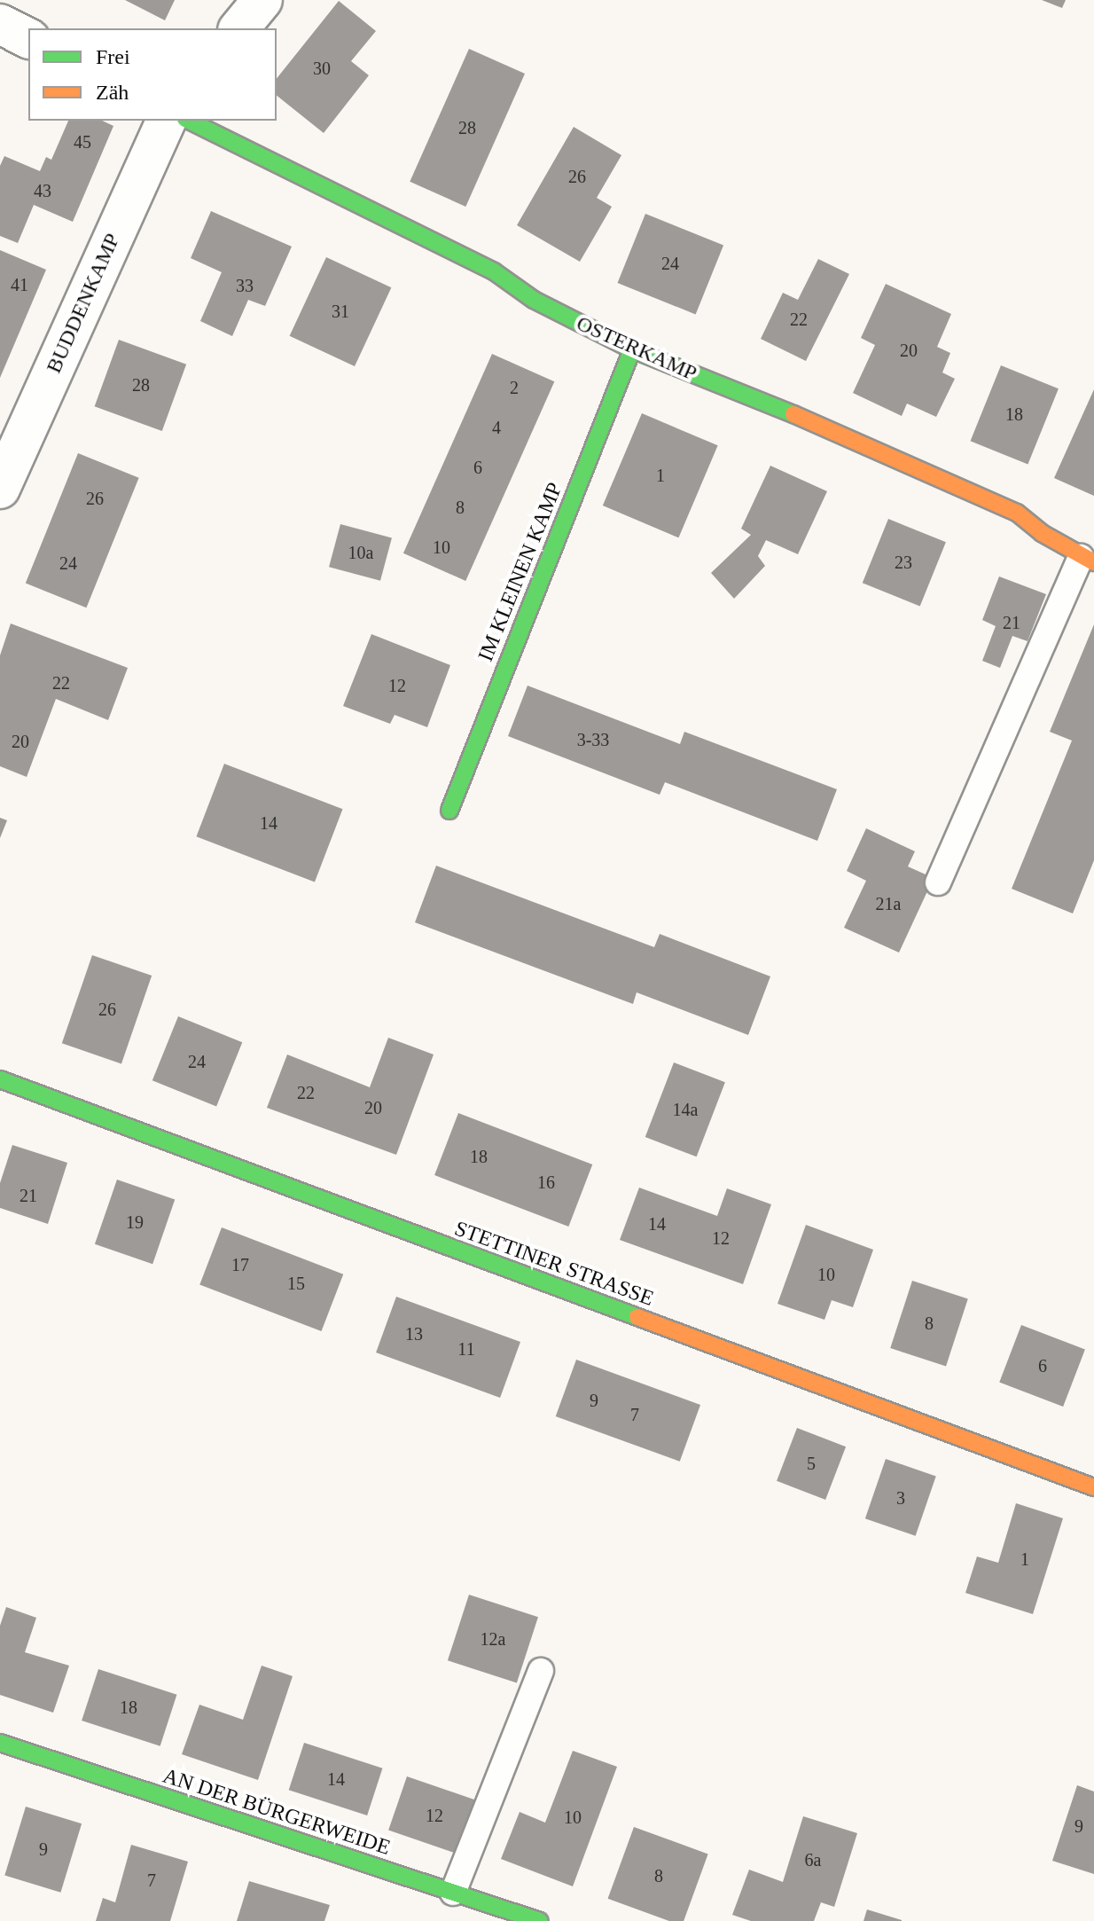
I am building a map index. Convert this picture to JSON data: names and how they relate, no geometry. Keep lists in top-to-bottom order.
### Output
{
  "streets": {
    "street": [
      "BUDDENKAMP",
      "OSTERKAMP",
      "IM KLEINEN KAMP",
      "STETTINER STRASSE",
      "AN DER BÜRGERWEIDE"
    ]
  },
  "crossings": [
    ["OSTERKAMP", "IM KLEINEN KAMP"]
  ],
  "house_numbers": [
    "30",
    "28",
    "45",
    "26",
    "43",
    "24",
    "41",
    "33",
    "31",
    "22",
    "20",
    "28",
    "2",
    "18",
    "4",
    "6",
    "1",
    "26",
    "8",
    "10",
    "10a",
    "23",
    "24",
    "21",
    "22",
    "12",
    "3-33",
    "20",
    "14",
    "21a",
    "26",
    "24",
    "22",
    "20",
    "14a",
    "18",
    "16",
    "21",
    "19",
    "14",
    "12",
    "17",
    "10",
    "15",
    "8",
    "13",
    "11",
    "6",
    "9",
    "7",
    "5",
    "3",
    "1",
    "12a",
    "18",
    "14",
    "12",
    "10",
    "9",
    "9",
    "6a",
    "8",
    "7"
  ],
  "legend": ["Frei", "Zäh"]
}
